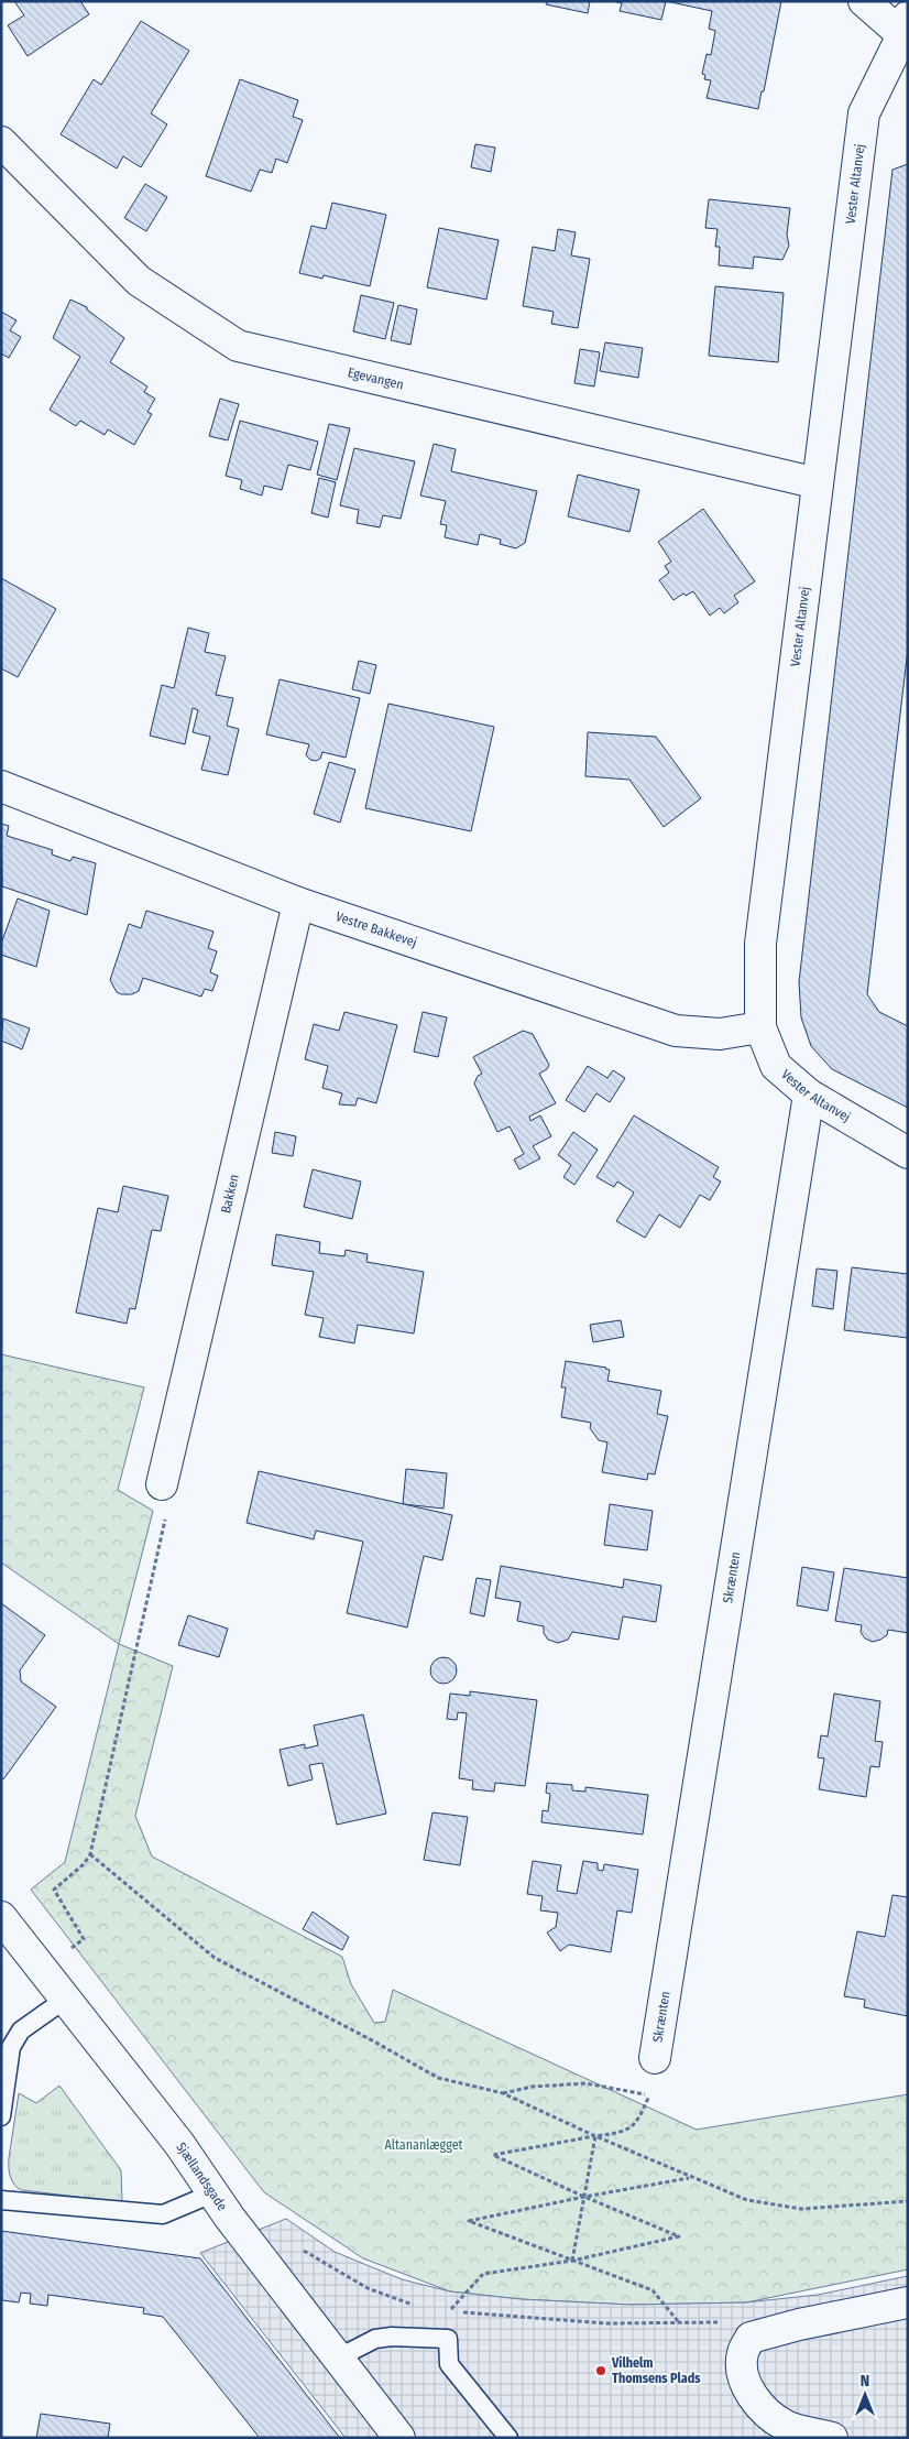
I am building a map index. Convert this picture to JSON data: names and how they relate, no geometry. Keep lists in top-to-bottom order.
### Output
{
  "streets": {
    "street": [
      "Vester Altanvej",
      "Egevangen",
      "Vestre Bakkevej",
      "Bakken",
      "Skrænten",
      "Sjællandsgade"
    ]
  },
  "crossings": [
    ["Vester Altanvej", "Egevangen"],
    ["Vester Altanvej", "Vestre Bakkevej"],
    ["Vester Altanvej", "Skrænten"],
    ["Vestre Bakkevej", "Bakken"]
  ],
  "parks": ["Altananlægget"],
  "places": ["Vilhelm Thomsens Plads"],
  "north": "top"
}
